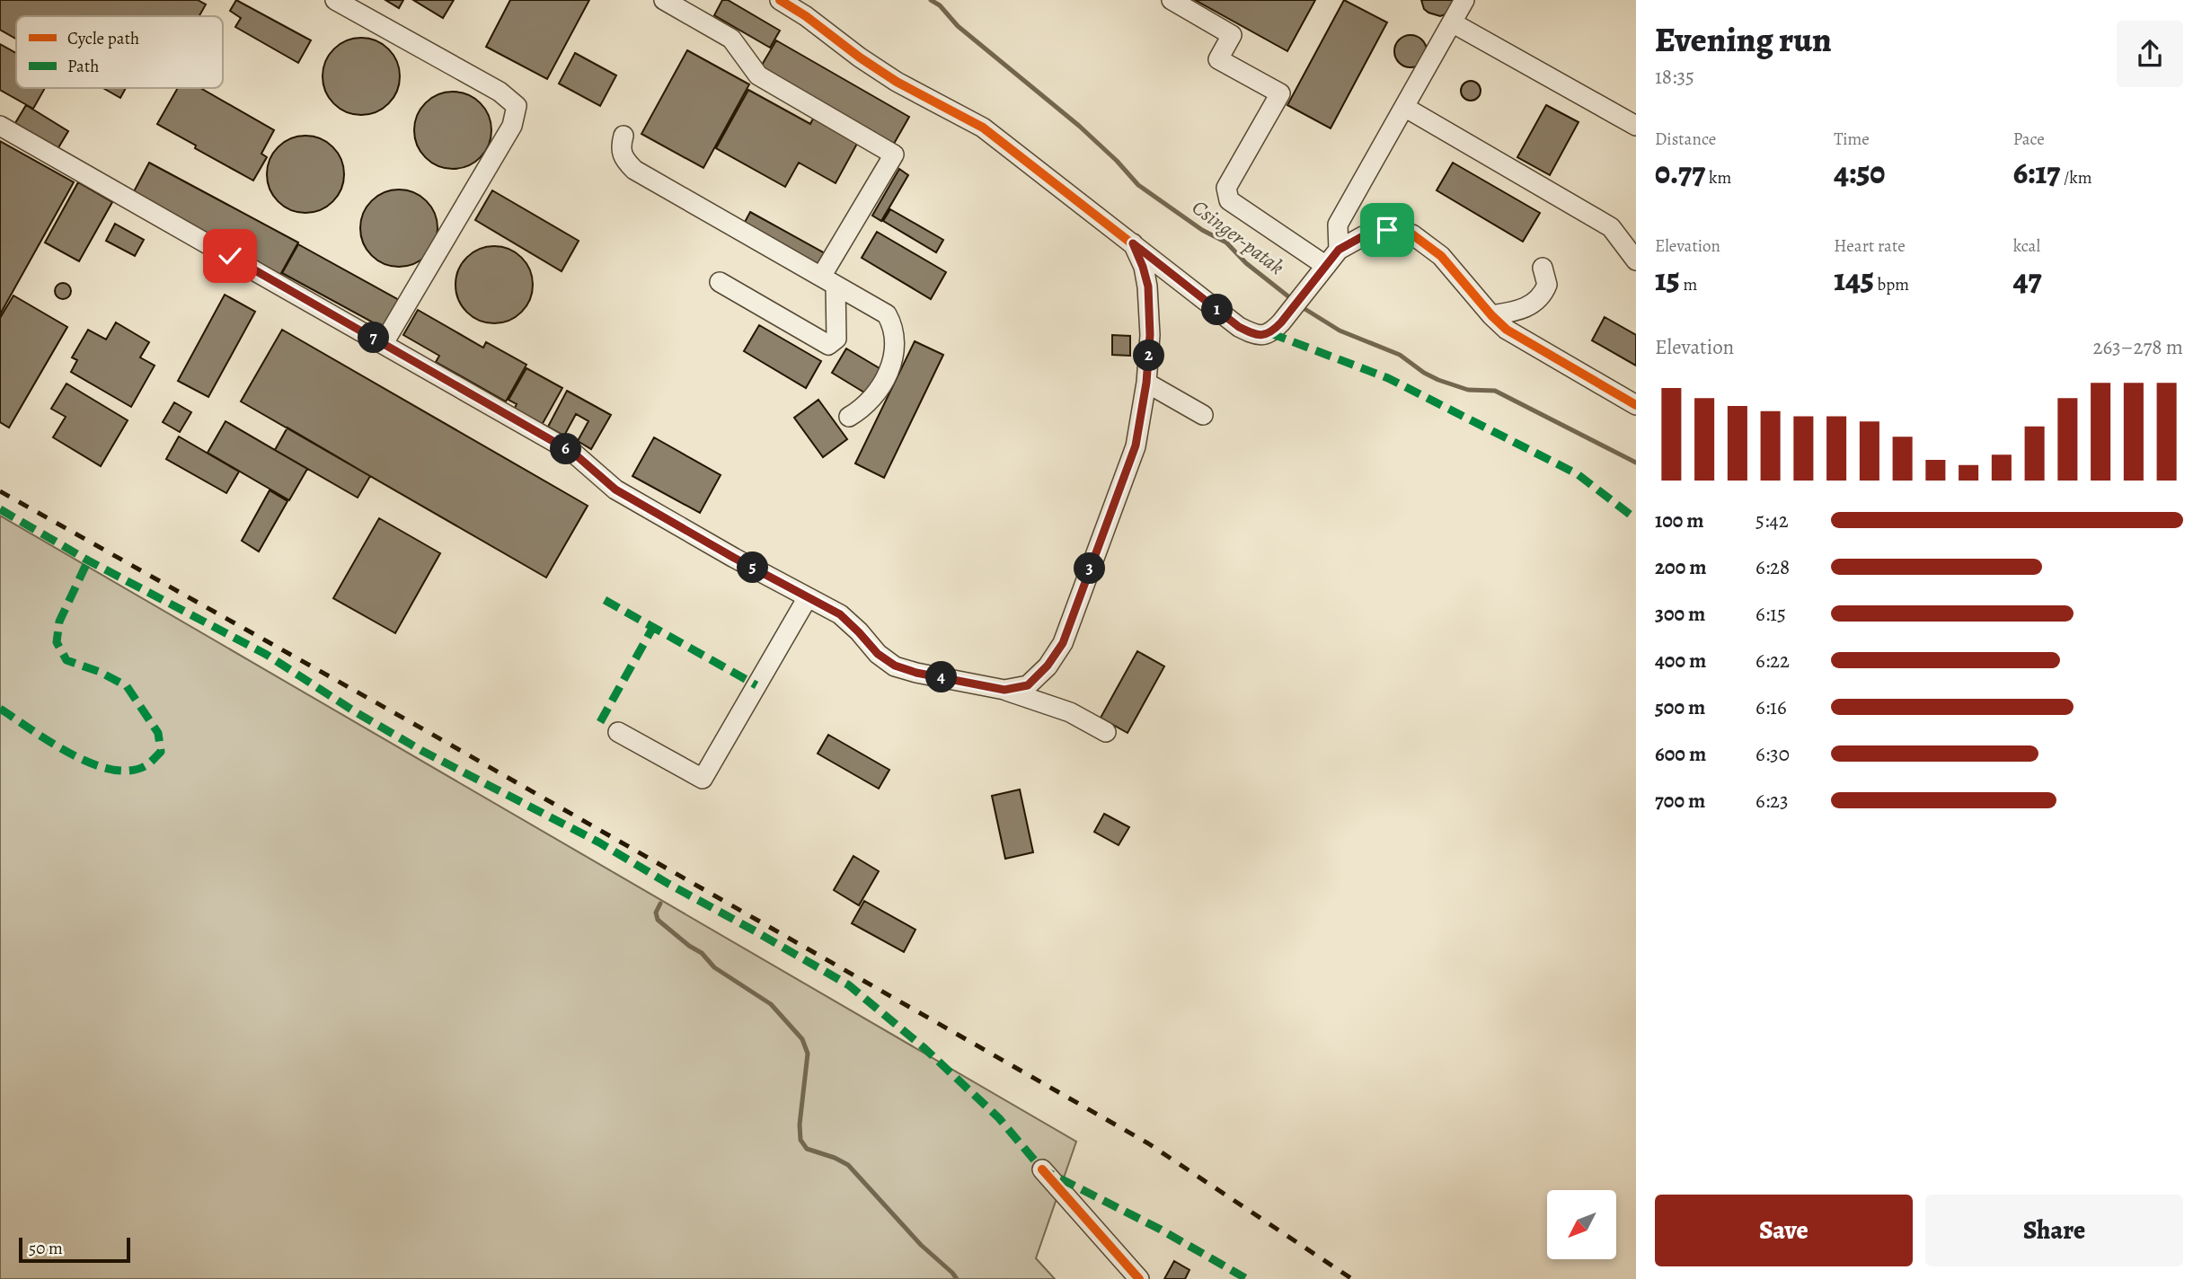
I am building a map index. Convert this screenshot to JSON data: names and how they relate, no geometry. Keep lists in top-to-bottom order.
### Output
{
  "water": ["Csinger-patak"],
  "legend": ["Cycle path", "Path"],
  "scale_bar": "50 m",
  "north": "bottom left",
  "page": {
    "heading": ["Evening run", "18:35"],
    "stats": [
      ["Distance", "0.77 km"],
      ["Time", "4:50"],
      ["Pace", "6:17 /km"],
      ["Elevation", "15 m"],
      ["Heart rate", "145 bpm"],
      ["kcal", "47"]
    ],
    "pins": [
      "1",
      "7",
      "2",
      "6",
      "5",
      "3",
      "4"
    ],
    "chart": ["Elevation", "263–278 m"],
    "list": [
      {
        "name": "100 m",
        "note": "5:42"
      },
      {
        "name": "200 m",
        "note": "6:28"
      },
      {
        "name": "300 m",
        "note": "6:15"
      },
      {
        "name": "400 m",
        "note": "6:22"
      },
      {
        "name": "500 m",
        "note": "6:16"
      },
      {
        "name": "600 m",
        "note": "6:30"
      },
      {
        "name": "700 m",
        "note": "6:23"
      }
    ],
    "buttons": ["Save", "Share"],
    "scale": "50 m"
  }
}
